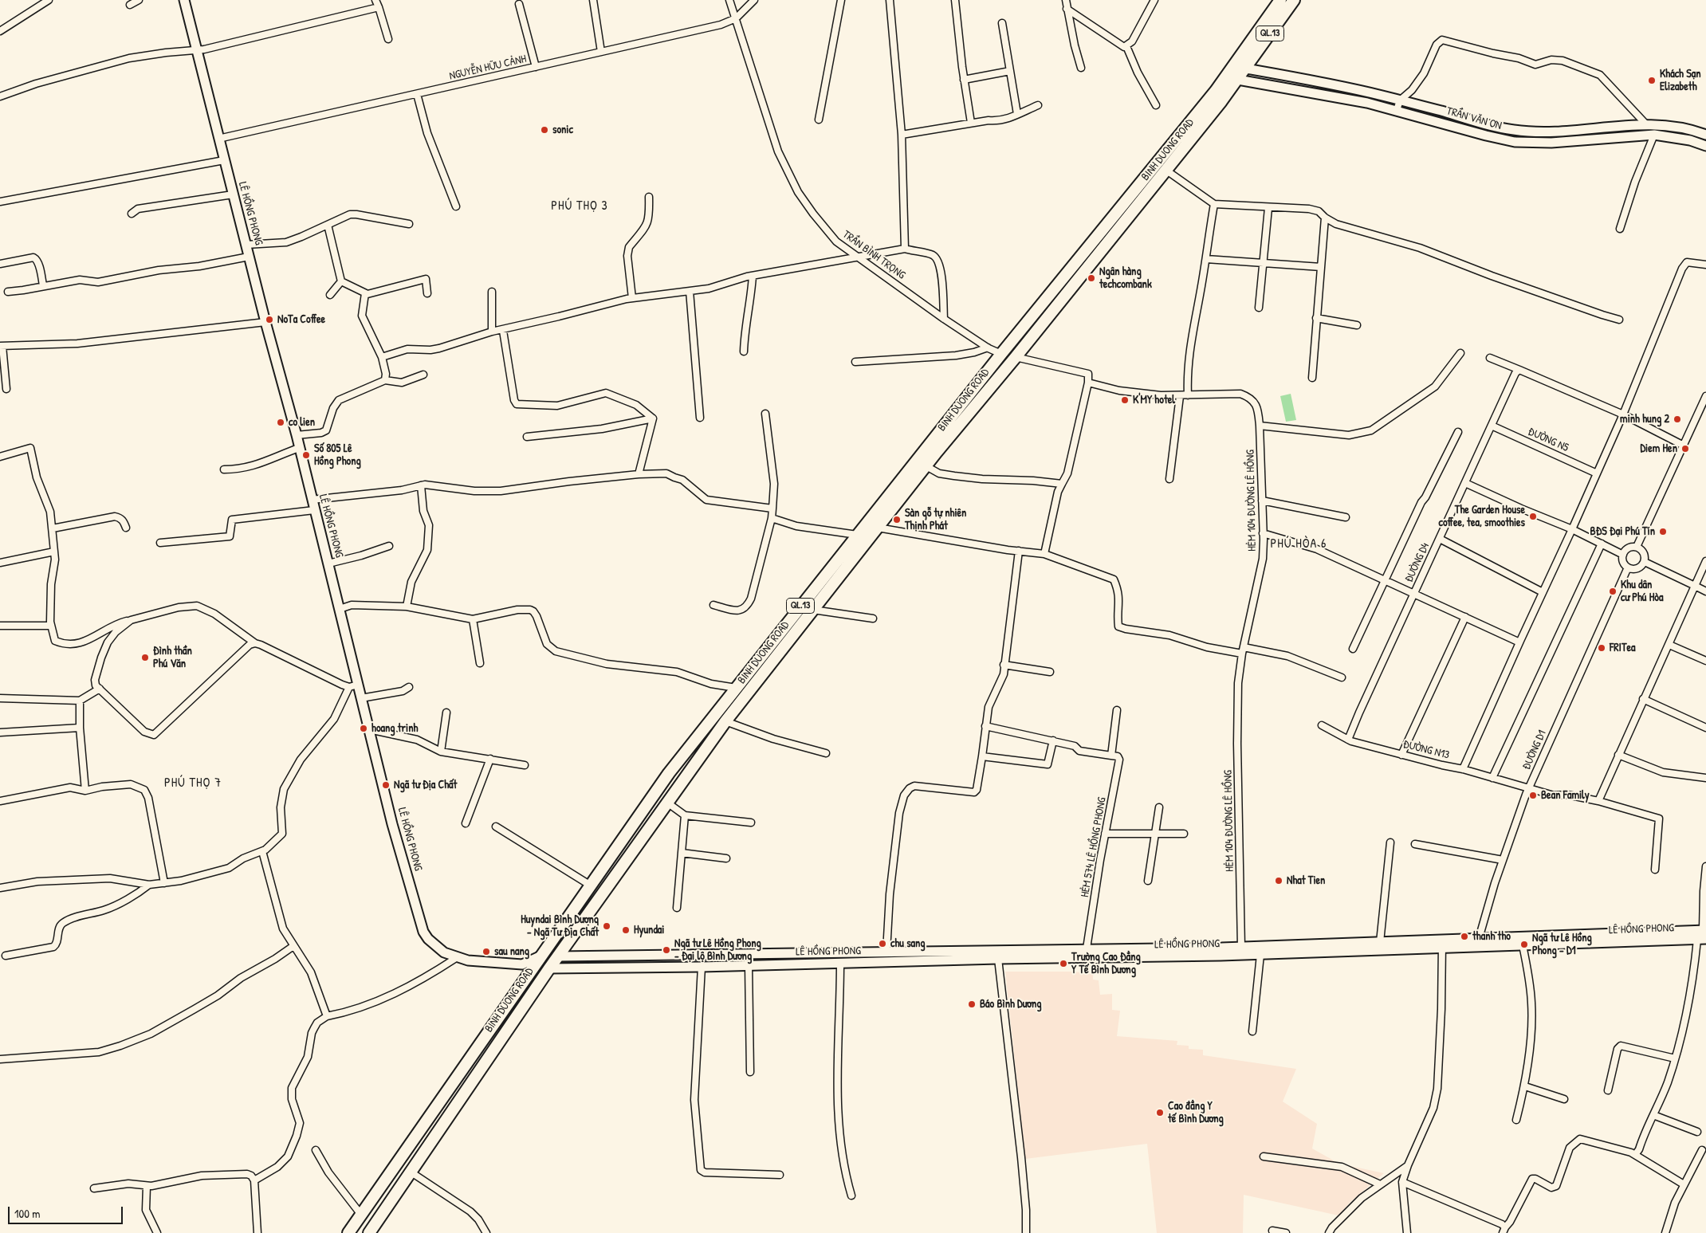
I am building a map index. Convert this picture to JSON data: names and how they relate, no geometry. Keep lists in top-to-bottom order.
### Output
{
  "streets": {
    "highway": ["QL.13", "BINH DUONG ROAD"],
    "street": [
      "NGUYỄN HỮU CẢNH",
      "TRẦN VĂN ƠN",
      "LÊ HỒNG PHONG",
      "TRẦN BÌNH TRỌNG",
      "ĐƯỜNG N5",
      "HẺM 104 ĐƯỜNG LÊ HỒNG",
      "ĐƯỜNG D4",
      "ĐƯỜNG N13",
      "ĐƯỜNG D1",
      "HẺM 574 LÊ HỒNG PHONG"
    ]
  },
  "crossings": [
    ["NGUYỄN HỮU CẢNH", "LÊ HỒNG PHONG"],
    ["NGUYỄN HỮU CẢNH", "TRẦN BÌNH TRỌNG"],
    ["TRẦN VĂN ƠN", "BINH DUONG ROAD"],
    ["BINH DUONG ROAD", "LÊ HỒNG PHONG"],
    ["BINH DUONG ROAD", "TRẦN BÌNH TRỌNG"],
    ["LÊ HỒNG PHONG", "HẺM 104 ĐƯỜNG LÊ HỒNG"],
    ["LÊ HỒNG PHONG", "ĐƯỜNG D1"],
    ["LÊ HỒNG PHONG", "HẺM 574 LÊ HỒNG PHONG"],
    ["ĐƯỜNG N5", "ĐƯỜNG D4"],
    ["ĐƯỜNG D4", "ĐƯỜNG N13"],
    ["ĐƯỜNG N13", "ĐƯỜNG D1"]
  ],
  "districts": ["PHÚ THỌ 3", "PHÚ HÒA 6", "PHÚ THỌ 7"],
  "places": [
    "Khách Sạn Elizabeth",
    "sonic",
    "Ngân hàng techcombank",
    "NoTa Coffee",
    "K'MY hotel",
    "minh hung 2",
    "co lien",
    "Diem Hen",
    "Số 805 Lê Hồng Phong",
    "The Garden House coffee, tea, smoothies",
    "Sàn gỗ tự nhiên Thịnh Phát",
    "BĐS Đại Phú Tín",
    "Khu dân cư Phú Hòa",
    "FRITea",
    "Đình thần Phú Văn",
    "hoang trinh",
    "Ngã tư Địa Chất",
    "Bean Family",
    "Nhat Tien",
    "Huyndai Bình Dương - Ngã Tư Địa Chất",
    "Hyundai",
    "thanh tho",
    "chu sang",
    "Ngã tư Lê Hồng Phong - D1",
    "Ngã tư Lê Hồng Phong - Đại lộ Bình Dương",
    "sau nang",
    "Trường Cao Đẳng Y Tế Bình Dương",
    "Báo Bình Dương",
    "Cao đẳng Y tế Bình Dương"
  ],
  "scale_bar": "100 m"
}
